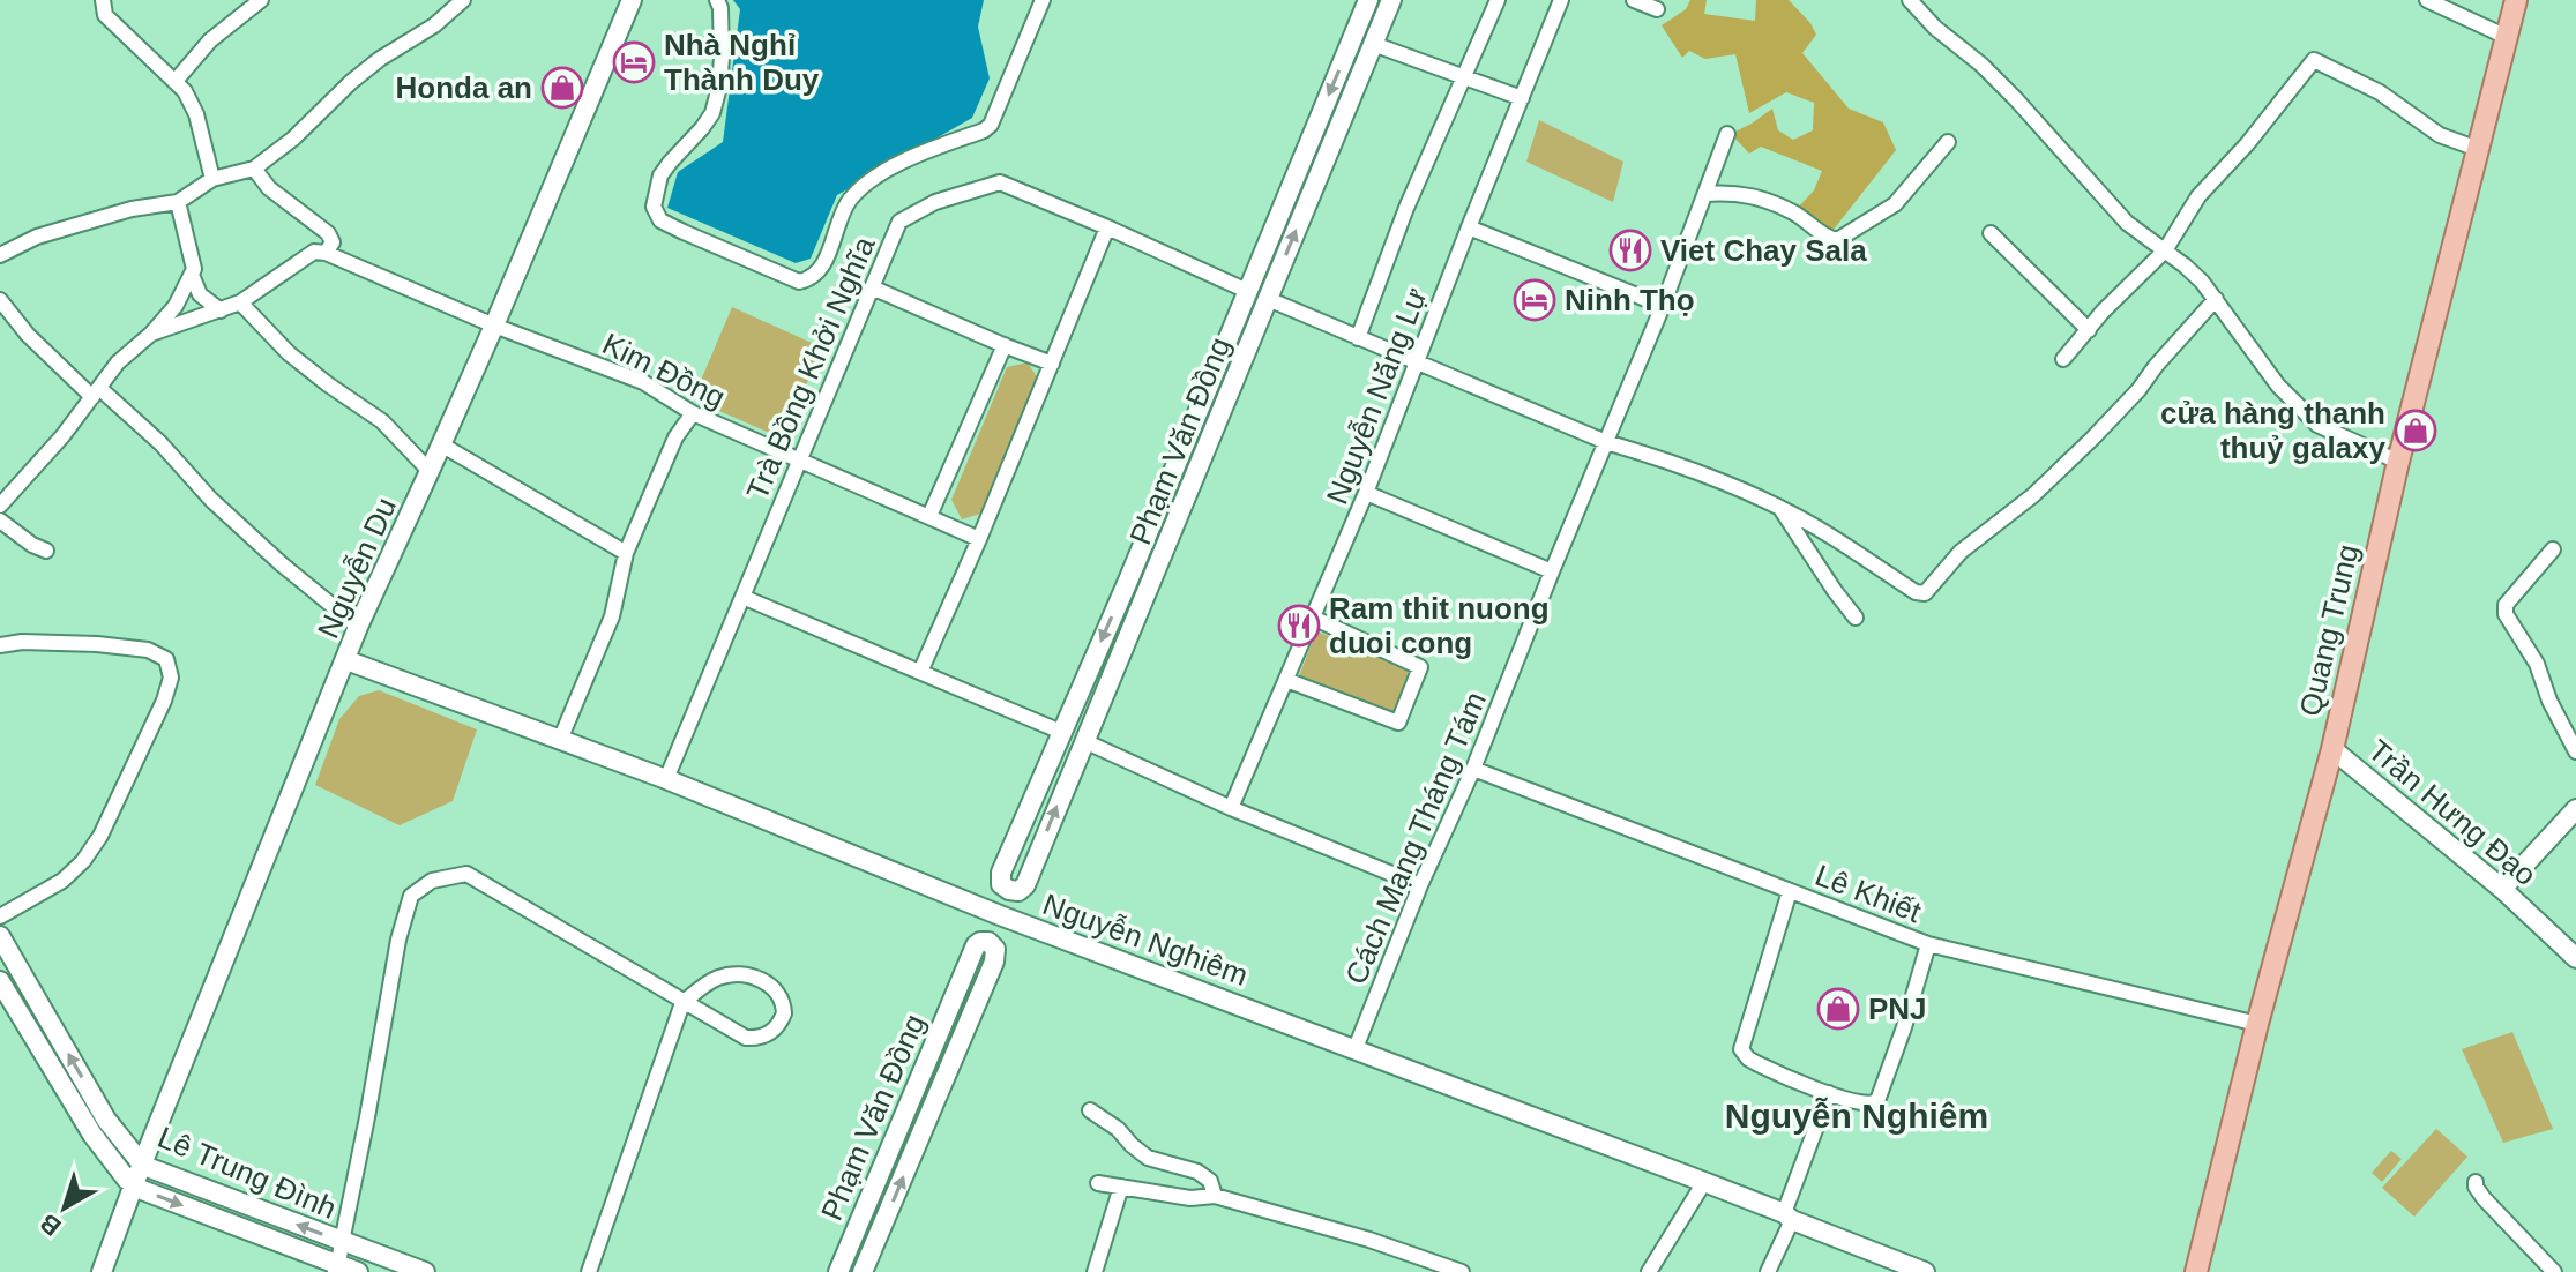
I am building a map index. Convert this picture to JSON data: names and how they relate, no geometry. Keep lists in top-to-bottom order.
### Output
{
  "streets": {
    "main road": ["Quang Trung"],
    "street": [
      "Trà Bồng Khởi Nghĩa",
      "Kim Đồng",
      "Nguyễn Năng Lự",
      "Phạm Văn Đồng",
      "Nguyễn Du",
      "Trần Hưng Đạo",
      "Cách Mạng Tháng Tám",
      "Lê Khiết",
      "Nguyễn Nghiêm",
      "Lê Trung Đình"
    ]
  },
  "crossings": [
    ["Trà Bồng Khởi Nghĩa", "Kim Đồng"],
    ["Trà Bồng Khởi Nghĩa", "Phạm Văn Đồng"],
    ["Trà Bồng Khởi Nghĩa", "Nguyễn Nghiêm"],
    ["Kim Đồng", "Nguyễn Du"],
    ["Phạm Văn Đồng", "Nguyễn Nghiêm"],
    ["Nguyễn Du", "Nguyễn Nghiêm"],
    ["Nguyễn Du", "Lê Trung Đình"],
    ["Quang Trung", "Trần Hưng Đạo"],
    ["Quang Trung", "Lê Khiết"],
    ["Cách Mạng Tháng Tám", "Lê Khiết"],
    ["Cách Mạng Tháng Tám", "Nguyễn Nghiêm"]
  ],
  "districts": ["Nguyễn Nghiêm"],
  "places": {
    "hotel": ["Nhà Nghỉ Thành Duy", "Ninh Thọ"],
    "shop": ["Honda an", "cửa hàng thanh thuỷ galaxy", "PNJ"],
    "restaurant": ["Viet Chay Sala", "Ram thit nuong duoi cong"]
  },
  "north": "bottom left"
}
